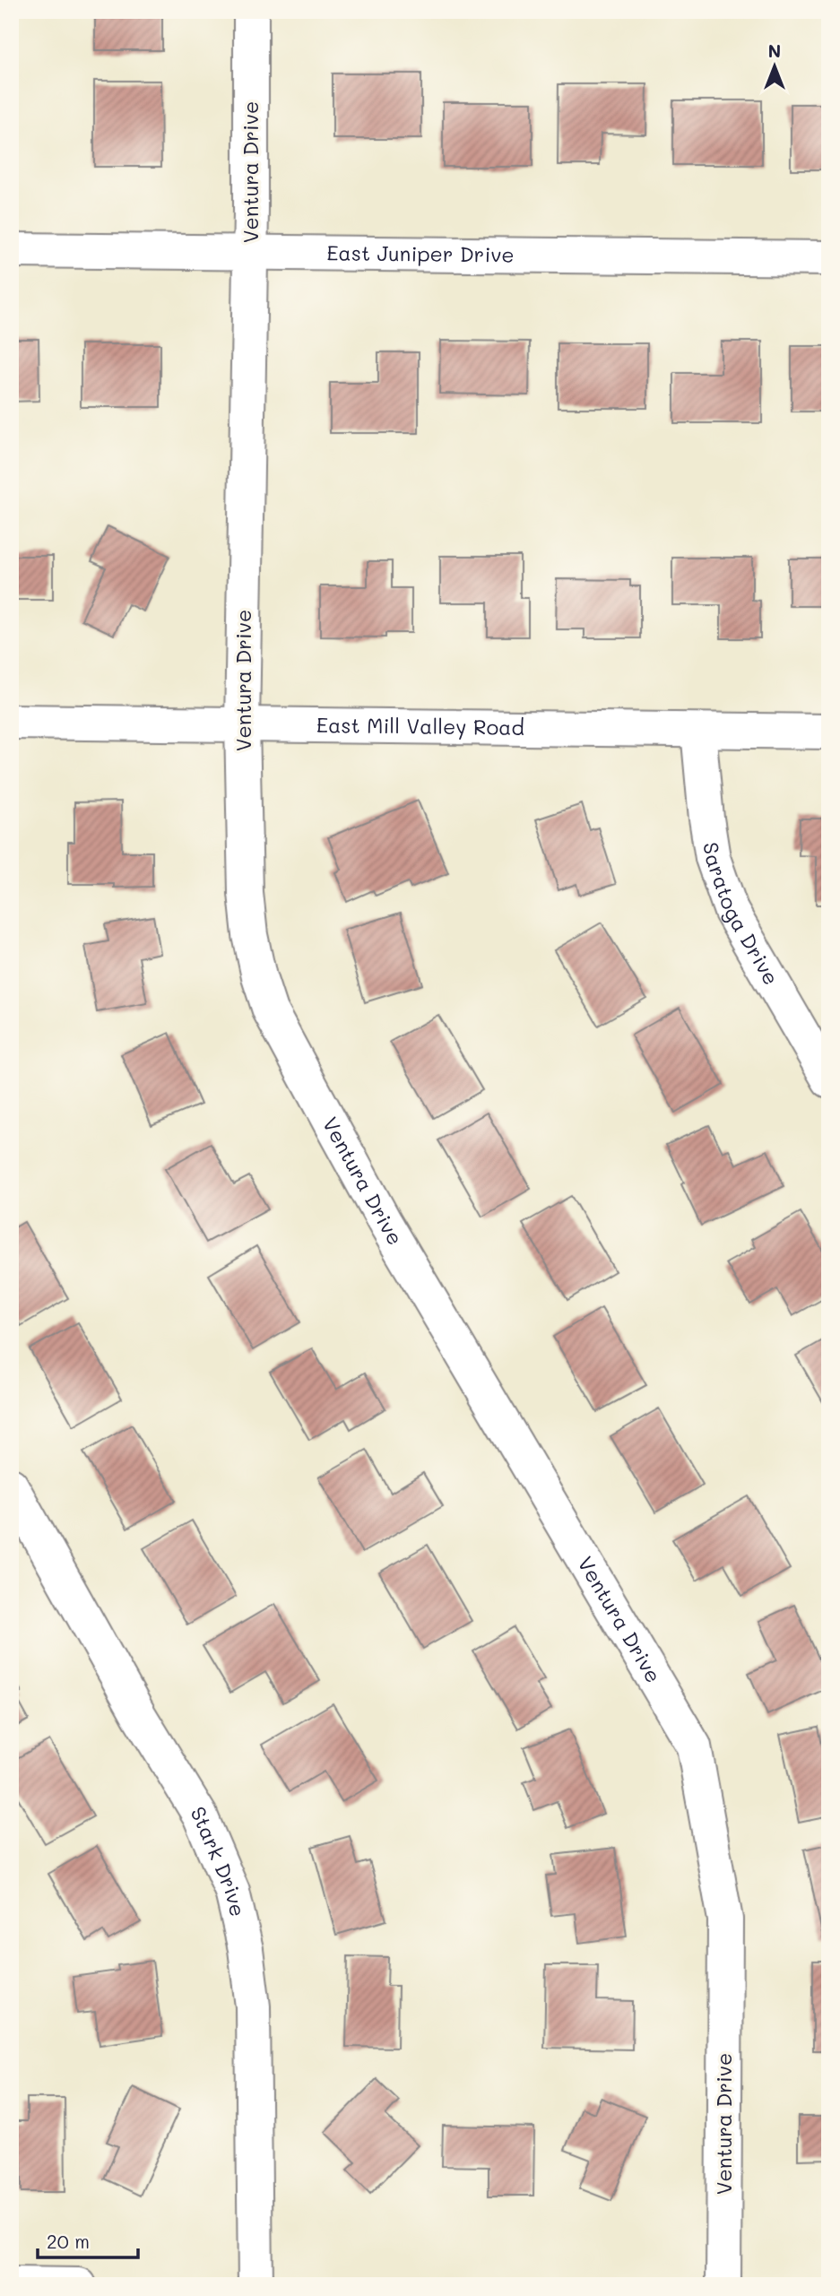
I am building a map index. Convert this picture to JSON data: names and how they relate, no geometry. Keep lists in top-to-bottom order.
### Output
{
  "streets": {
    "street": [
      "Ventura Drive",
      "East Juniper Drive",
      "East Mill Valley Road",
      "Saratoga Drive",
      "Stark Drive"
    ]
  },
  "crossings": [
    ["Ventura Drive", "East Juniper Drive"],
    ["Ventura Drive", "East Mill Valley Road"],
    ["East Mill Valley Road", "Saratoga Drive"]
  ],
  "scale_bar": "20 m",
  "north": "top"
}
